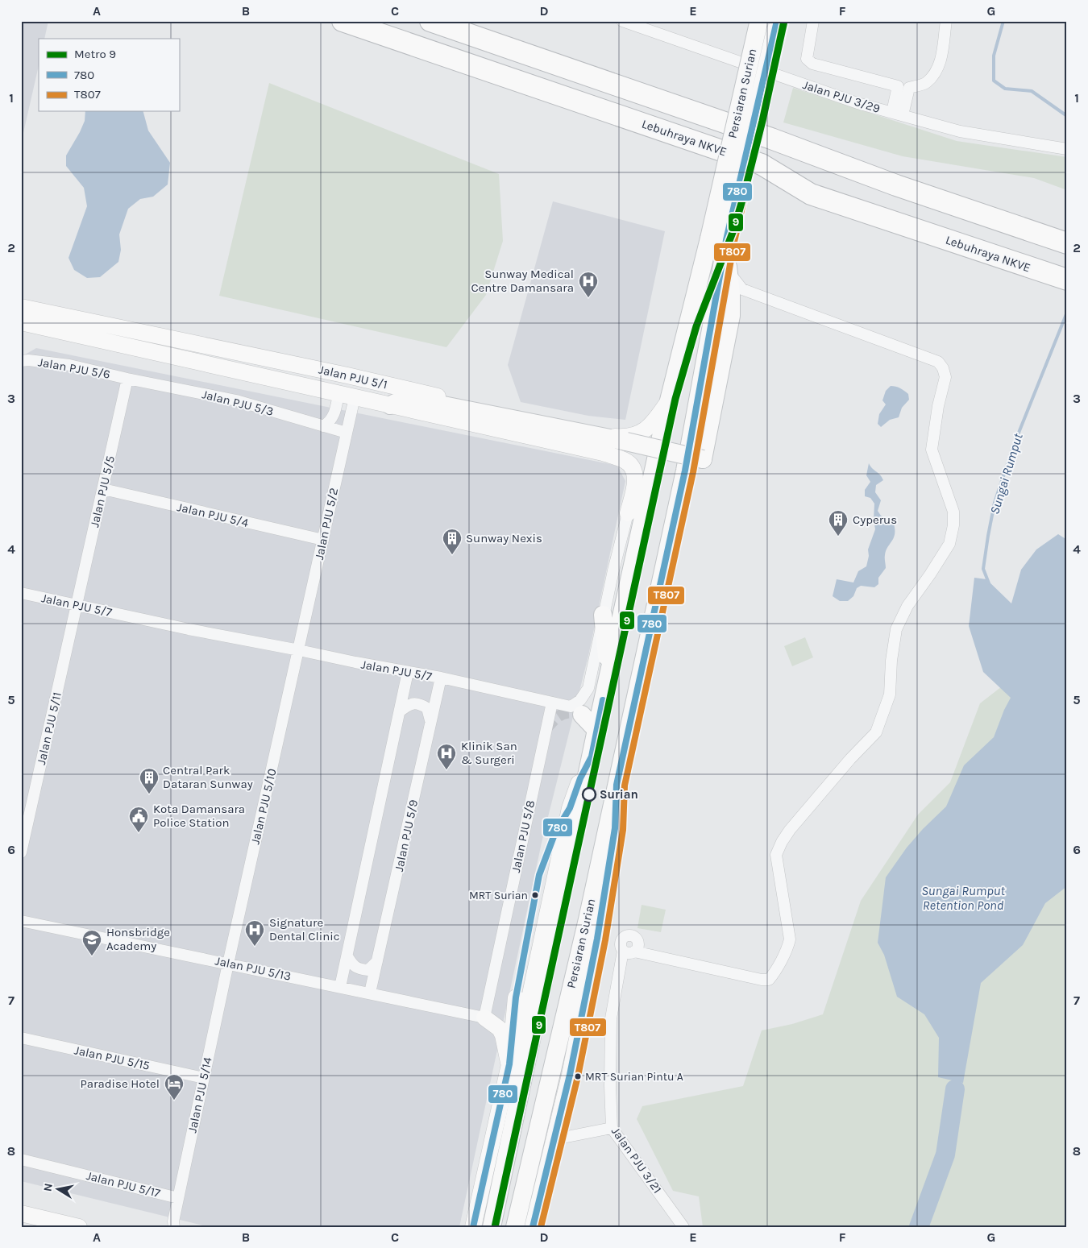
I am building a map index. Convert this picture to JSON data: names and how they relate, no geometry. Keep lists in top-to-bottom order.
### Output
{
  "streets": {
    "highway": ["Lebuhraya NKVE"],
    "main road": ["Persiaran Surian"],
    "street": [
      "Jalan PJU 3/29",
      "Jalan PJU 5/6",
      "Jalan PJU 5/1",
      "Jalan PJU 5/3",
      "Jalan PJU 5/5",
      "Jalan PJU 5/4",
      "Jalan PJU 5/2",
      "Jalan PJU 5/7",
      "Jalan PJU 5/11",
      "Jalan PJU 5/10",
      "Jalan PJU 5/9",
      "Jalan PJU 5/8",
      "Jalan PJU 5/13",
      "Jalan PJU 5/15",
      "Jalan PJU 5/14",
      "Jalan PJU 3/21",
      "Jalan PJU 5/17"
    ]
  },
  "crossings": [
    ["Persiaran Surian", "Jalan PJU 5/1"],
    ["Jalan PJU 5/6", "Jalan PJU 5/3"],
    ["Jalan PJU 5/6", "Jalan PJU 5/5"],
    ["Jalan PJU 5/1", "Jalan PJU 5/2"],
    ["Jalan PJU 5/1", "Jalan PJU 5/7"],
    ["Jalan PJU 5/3", "Jalan PJU 5/5"],
    ["Jalan PJU 5/3", "Jalan PJU 5/2"],
    ["Jalan PJU 5/5", "Jalan PJU 5/4"],
    ["Jalan PJU 5/5", "Jalan PJU 5/7"],
    ["Jalan PJU 5/5", "Jalan PJU 5/11"],
    ["Jalan PJU 5/4", "Jalan PJU 5/2"],
    ["Jalan PJU 5/2", "Jalan PJU 5/7"],
    ["Jalan PJU 5/2", "Jalan PJU 5/10"],
    ["Jalan PJU 5/7", "Jalan PJU 5/11"],
    ["Jalan PJU 5/7", "Jalan PJU 5/10"],
    ["Jalan PJU 5/7", "Jalan PJU 5/9"],
    ["Jalan PJU 5/7", "Jalan PJU 5/8"],
    ["Jalan PJU 5/10", "Jalan PJU 5/13"],
    ["Jalan PJU 5/10", "Jalan PJU 5/14"],
    ["Jalan PJU 5/9", "Jalan PJU 5/13"],
    ["Jalan PJU 5/8", "Jalan PJU 5/13"],
    ["Jalan PJU 5/13", "Jalan PJU 5/14"],
    ["Jalan PJU 5/15", "Jalan PJU 5/14"],
    ["Jalan PJU 5/14", "Jalan PJU 5/17"]
  ],
  "water": ["Sungai Rumput", "Sungai Rumput Retention Pond"],
  "places": {
    "hospital": ["Sunway Medical Centre Damansara", "Klinik San & Surgeri", "Signature Dental Clinic"],
    "building": ["Cyperus", "Sunway Nexis", "Central Park Dataran Sunway"],
    "other": ["Surian", "MRT Surian", "MRT Surian Pintu A"],
    "public building": ["Kota Damansara Police Station"],
    "school or university": ["Honsbridge Academy"],
    "hotel": ["Paradise Hotel"]
  },
  "lines": ["metro line 9", "transit line 780", "transit line T807"],
  "legend": ["Metro 9", "780", "T807"],
  "north": "left",
  "grid": {
    "columns": [
      "A",
      "B",
      "C",
      "D",
      "E",
      "F",
      "G"
    ],
    "rows": [
      "1",
      "2",
      "3",
      "4",
      "5",
      "6",
      "7",
      "8"
    ]
  }
}
